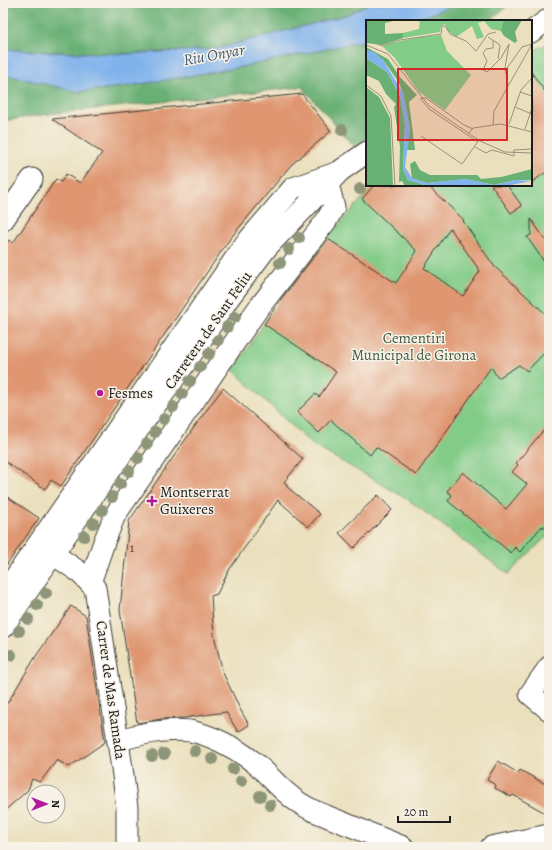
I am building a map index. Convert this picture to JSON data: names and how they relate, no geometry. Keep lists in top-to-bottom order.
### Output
{
  "streets": {
    "street": ["Carretera de Sant Feliu", "Carrer de Mas Ramada"]
  },
  "crossings": [
    ["Carretera de Sant Feliu", "Carrer de Mas Ramada"]
  ],
  "water": ["Riu Onyar"],
  "parks": ["Cementiri Municipal de Girona"],
  "places": {
    "other": ["Fesmes"],
    "health": ["Montserrat Guixeres"]
  },
  "house_numbers": ["1"],
  "scale_bar": "20 m",
  "north": "right"
}
